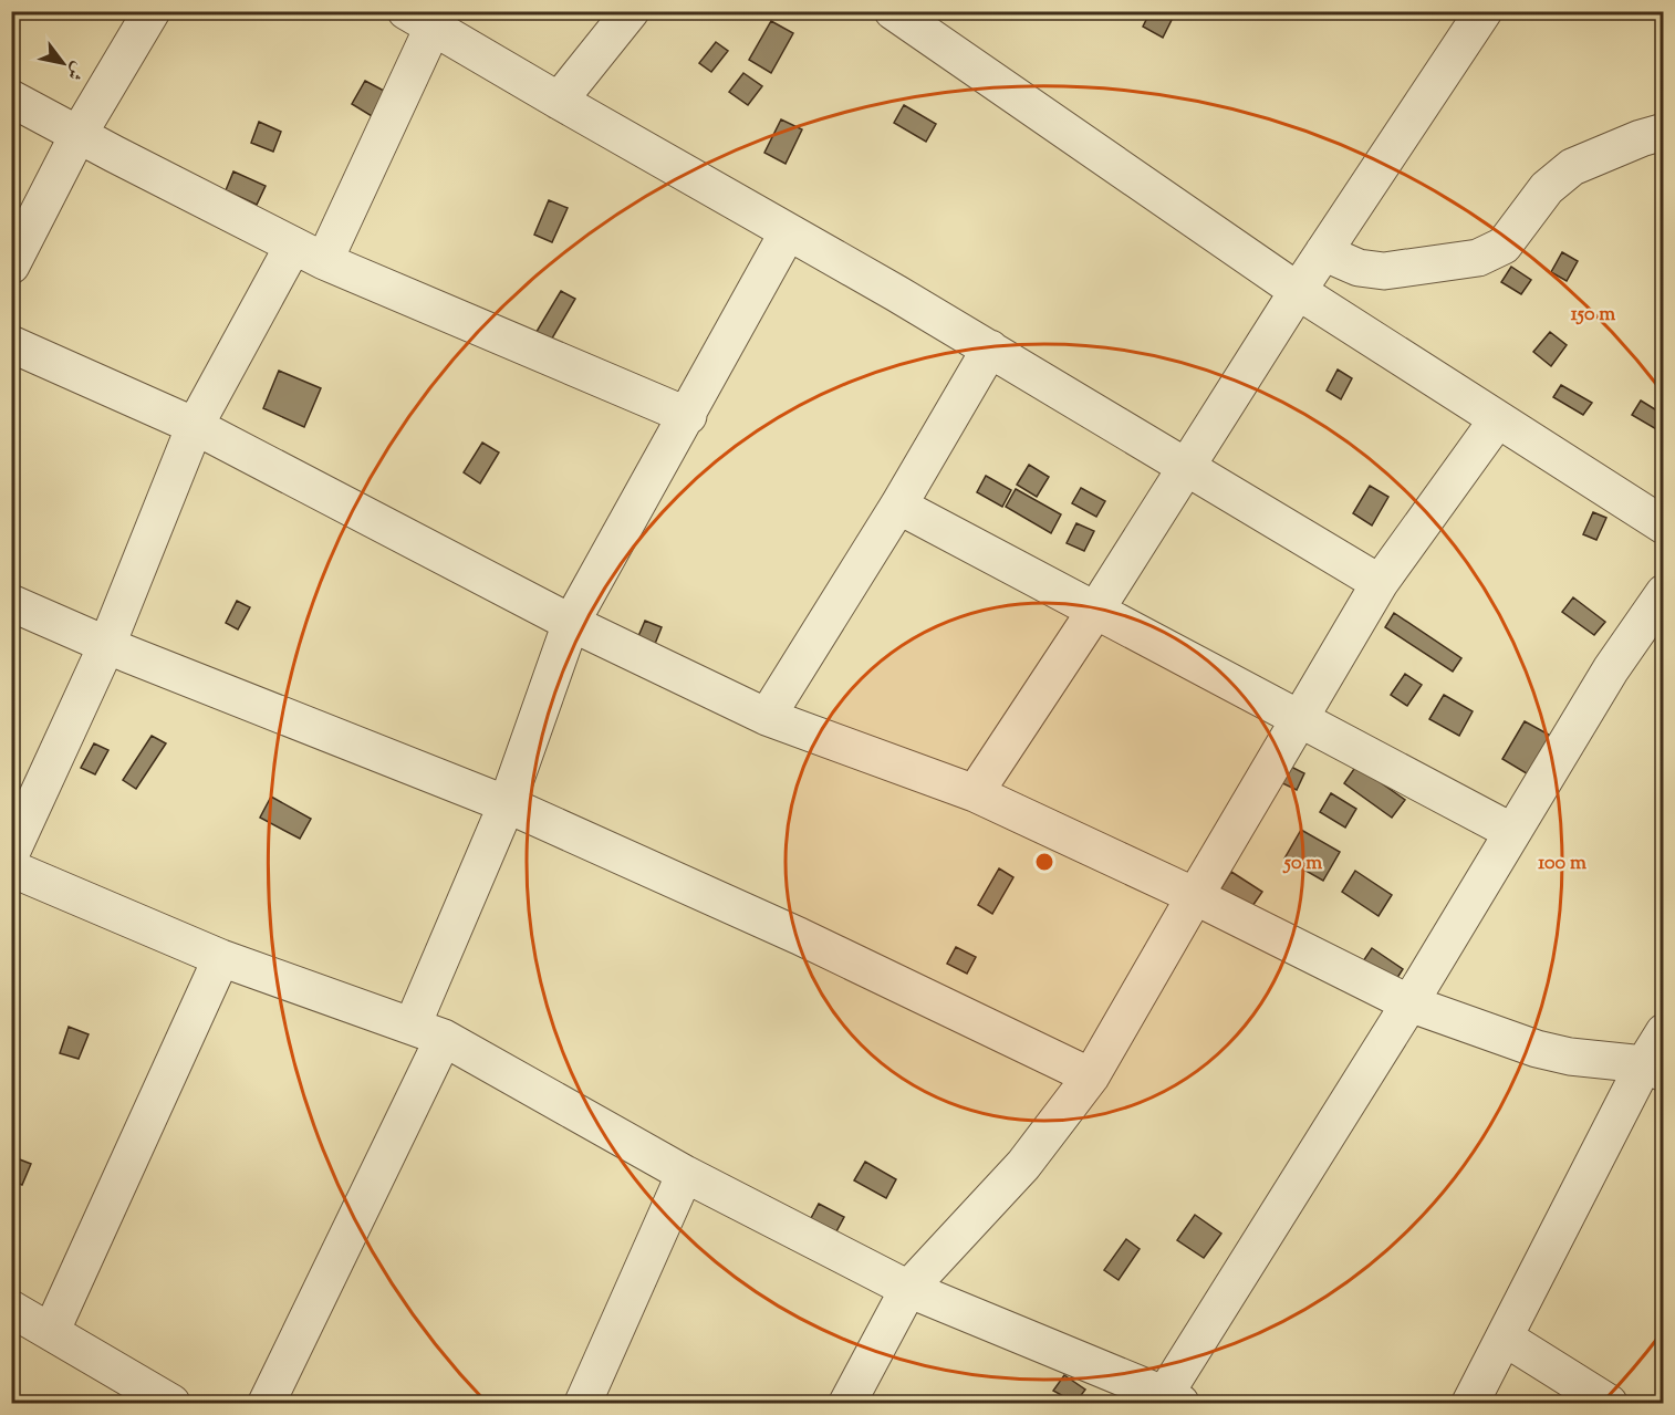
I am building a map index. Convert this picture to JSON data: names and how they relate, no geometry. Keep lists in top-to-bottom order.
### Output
{
  "north": "bottom right",
  "rings": ["150 m", "50 m", "100 m"]
}
